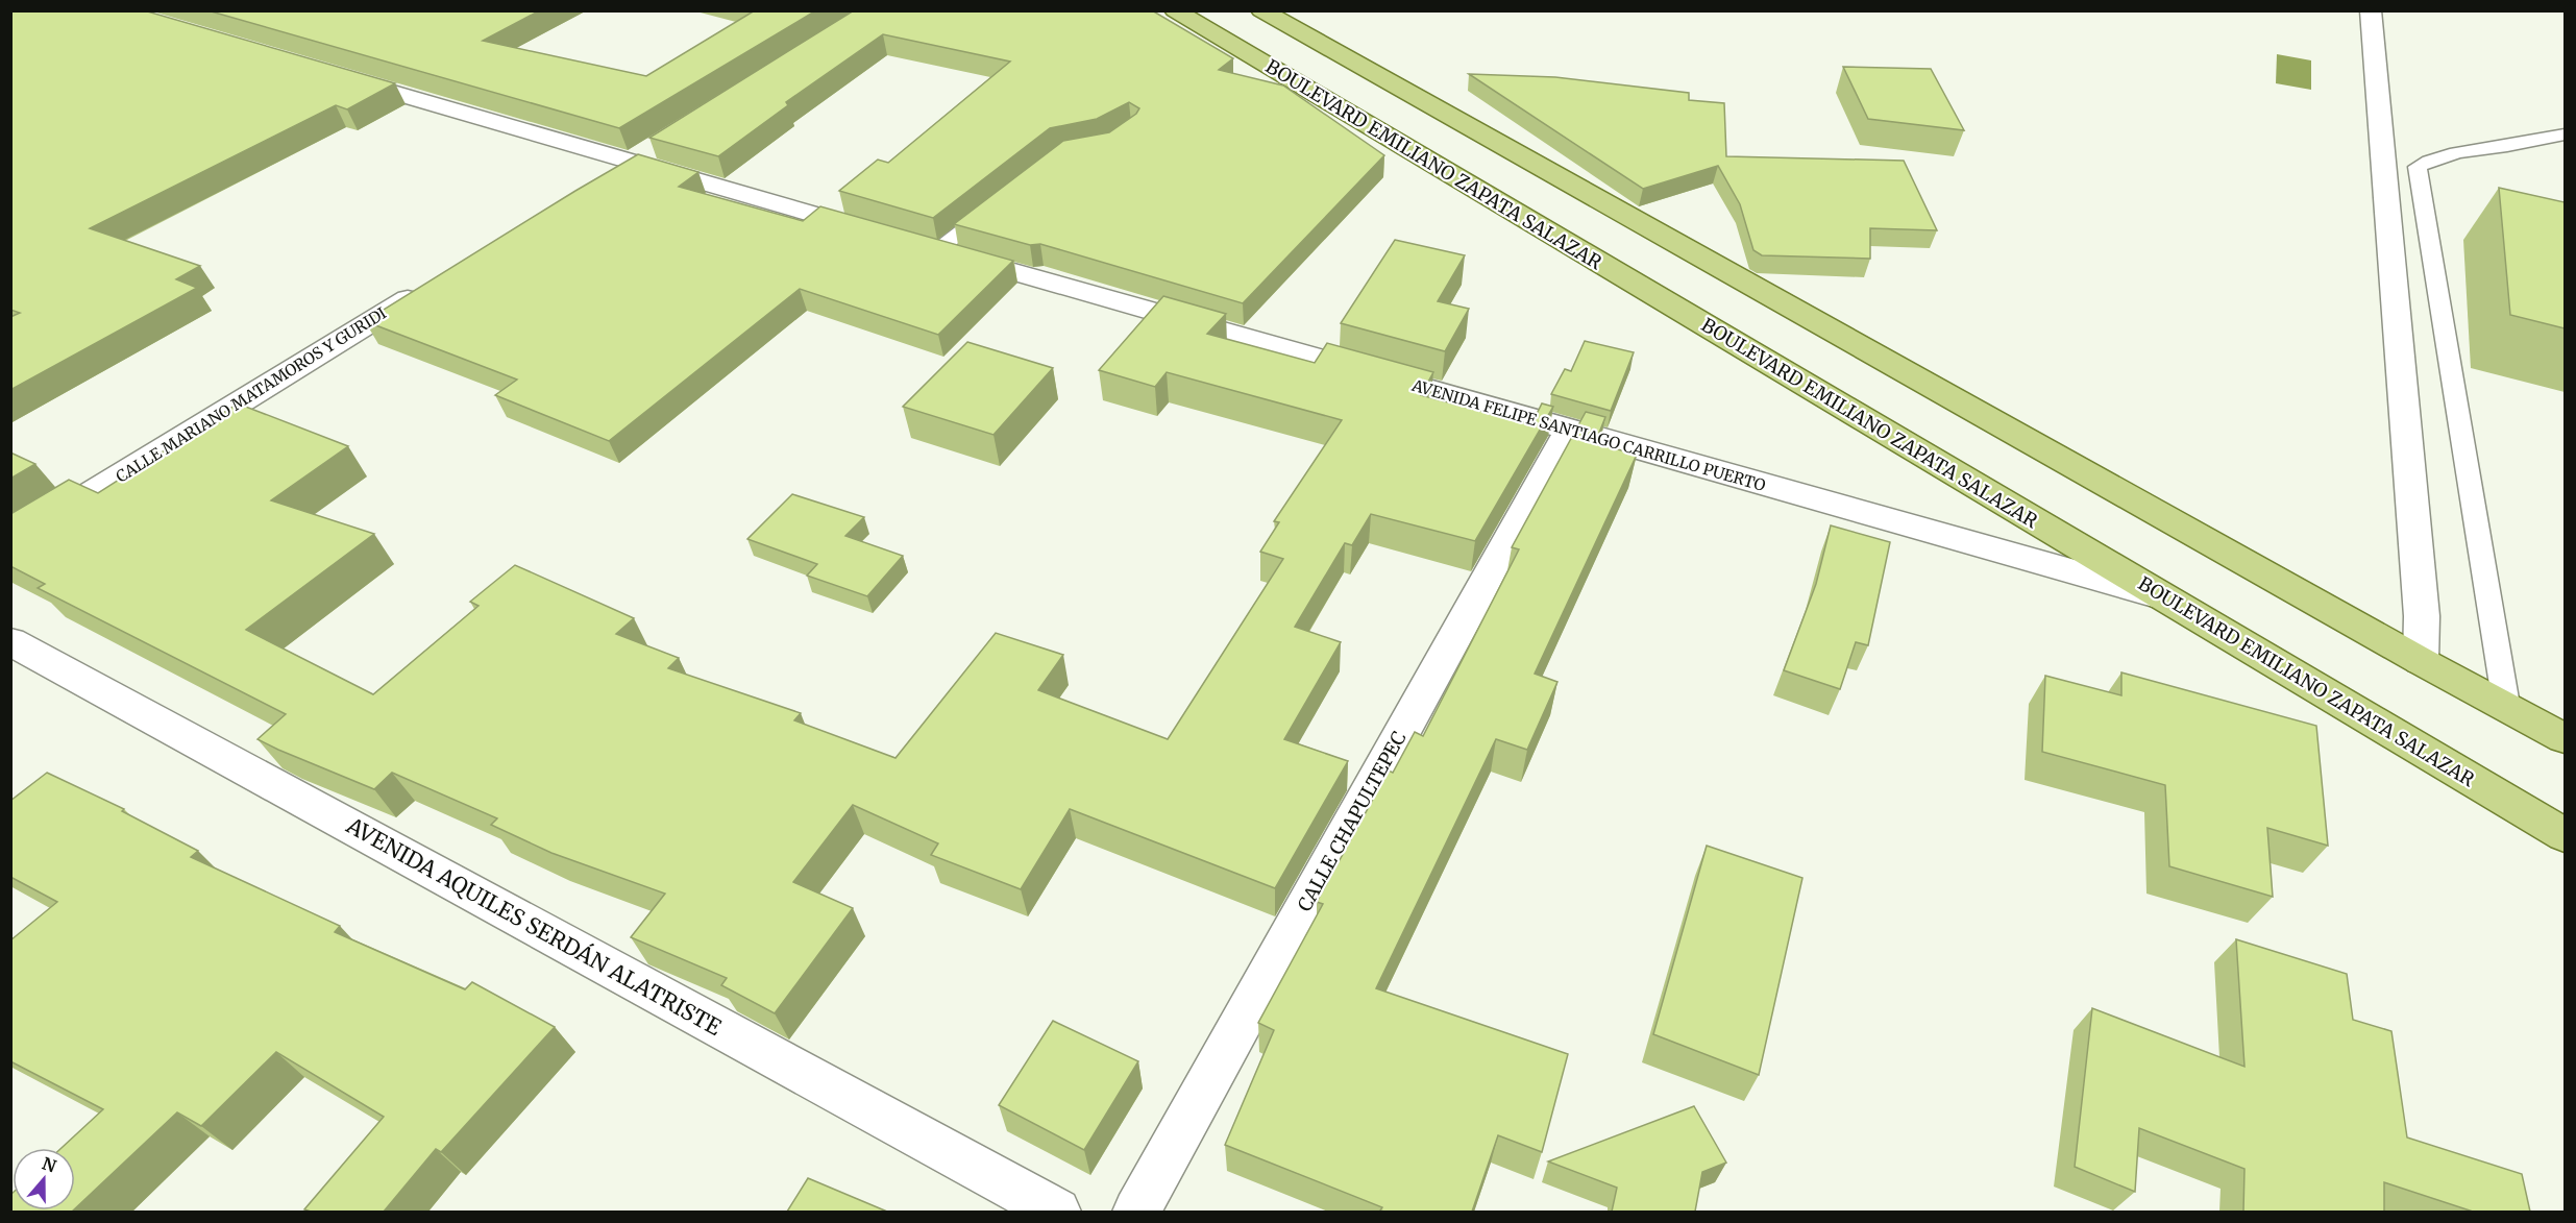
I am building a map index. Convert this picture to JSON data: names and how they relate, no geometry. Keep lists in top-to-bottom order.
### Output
{
  "streets": {
    "main road": ["BOULEVARD EMILIANO ZAPATA SALAZAR"],
    "street": [
      "CALLE MARIANO MATAMOROS Y GURIDI",
      "AVENIDA FELIPE SANTIAGO CARRILLO PUERTO",
      "CALLE CHAPULTEPEC",
      "AVENIDA AQUILES SERDÁN ALATRISTE"
    ]
  },
  "crossings": [
    ["BOULEVARD EMILIANO ZAPATA SALAZAR", "AVENIDA FELIPE SANTIAGO CARRILLO PUERTO"],
    ["AVENIDA FELIPE SANTIAGO CARRILLO PUERTO", "CALLE CHAPULTEPEC"]
  ],
  "north": "top"
}
